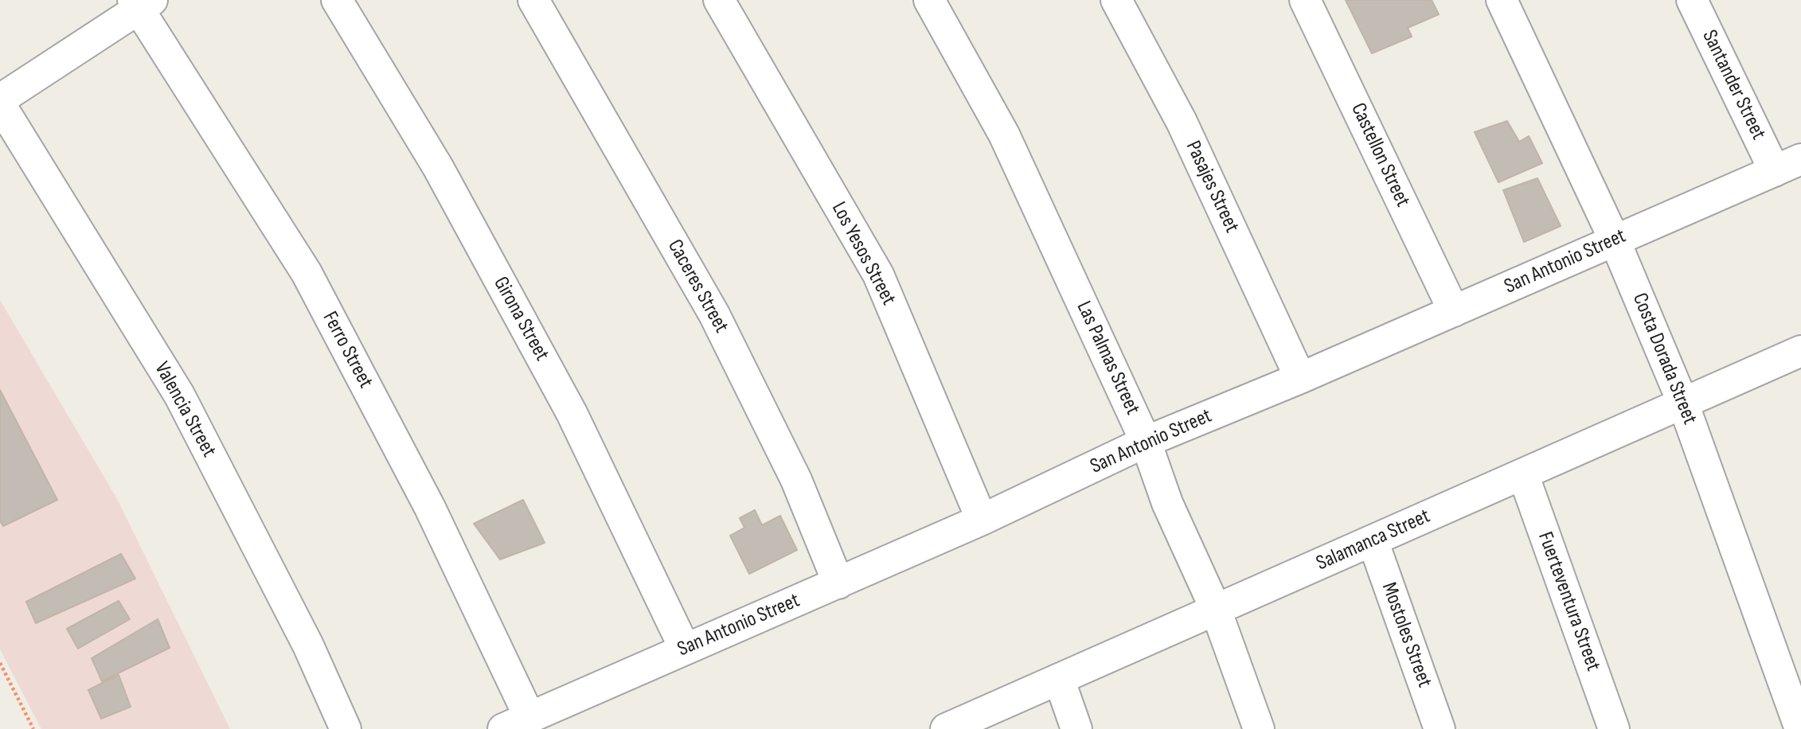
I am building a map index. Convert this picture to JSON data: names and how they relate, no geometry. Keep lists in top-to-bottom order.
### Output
{
  "streets": {
    "street": [
      "Santander Street",
      "Castellon Street",
      "Pasajes Street",
      "Los Yesos Street",
      "San Antonio Street",
      "Caceres Street",
      "Girona Street",
      "Ferro Street",
      "Las Palmas Street",
      "Costa Dorada Street",
      "Valencia Street",
      "Salamanca Street",
      "Fuerteventura Street",
      "Mostoles Street"
    ]
  },
  "crossings": [
    ["Santander Street", "San Antonio Street"],
    ["Castellon Street", "San Antonio Street"],
    ["Pasajes Street", "San Antonio Street"],
    ["Los Yesos Street", "San Antonio Street"],
    ["San Antonio Street", "Caceres Street"],
    ["San Antonio Street", "Girona Street"],
    ["San Antonio Street", "Ferro Street"],
    ["San Antonio Street", "Las Palmas Street"],
    ["San Antonio Street", "Costa Dorada Street"],
    ["Las Palmas Street", "Salamanca Street"],
    ["Costa Dorada Street", "Salamanca Street"],
    ["Salamanca Street", "Fuerteventura Street"],
    ["Salamanca Street", "Mostoles Street"]
  ]
}
